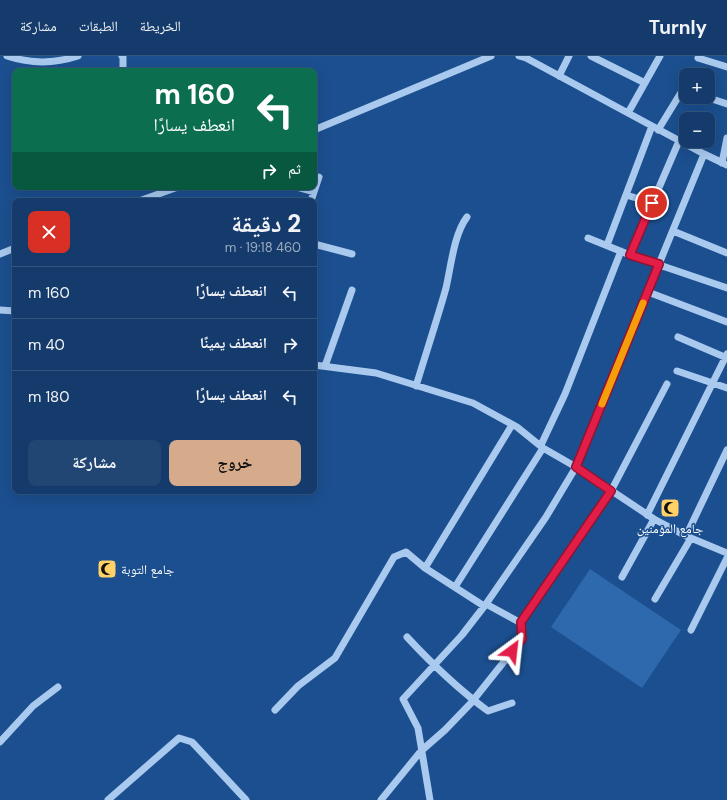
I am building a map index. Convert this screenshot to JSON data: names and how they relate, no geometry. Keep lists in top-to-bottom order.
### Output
{
  "places": {
    "mosque": ["جامع المؤمنين", "جامع التوبة"]
  },
  "page": {
    "header": "Turnly",
    "nav": ["الخريطة", "الطبقات", "مشاركة"],
    "map_buttons": ["+", "−"],
    "turn": ["160 m", "انعطف يسارًا"],
    "then": "ثم",
    "heading": ["2 دقيقة", "460 m · 19:18"],
    "list": [
      {
        "name": "انعطف يسارًا",
        "value": "160 m"
      },
      {
        "name": "انعطف يمينًا",
        "value": "40 m"
      },
      {
        "name": "انعطف يسارًا",
        "value": "180 m"
      }
    ],
    "buttons": ["خروج", "مشاركة"]
  }
}
